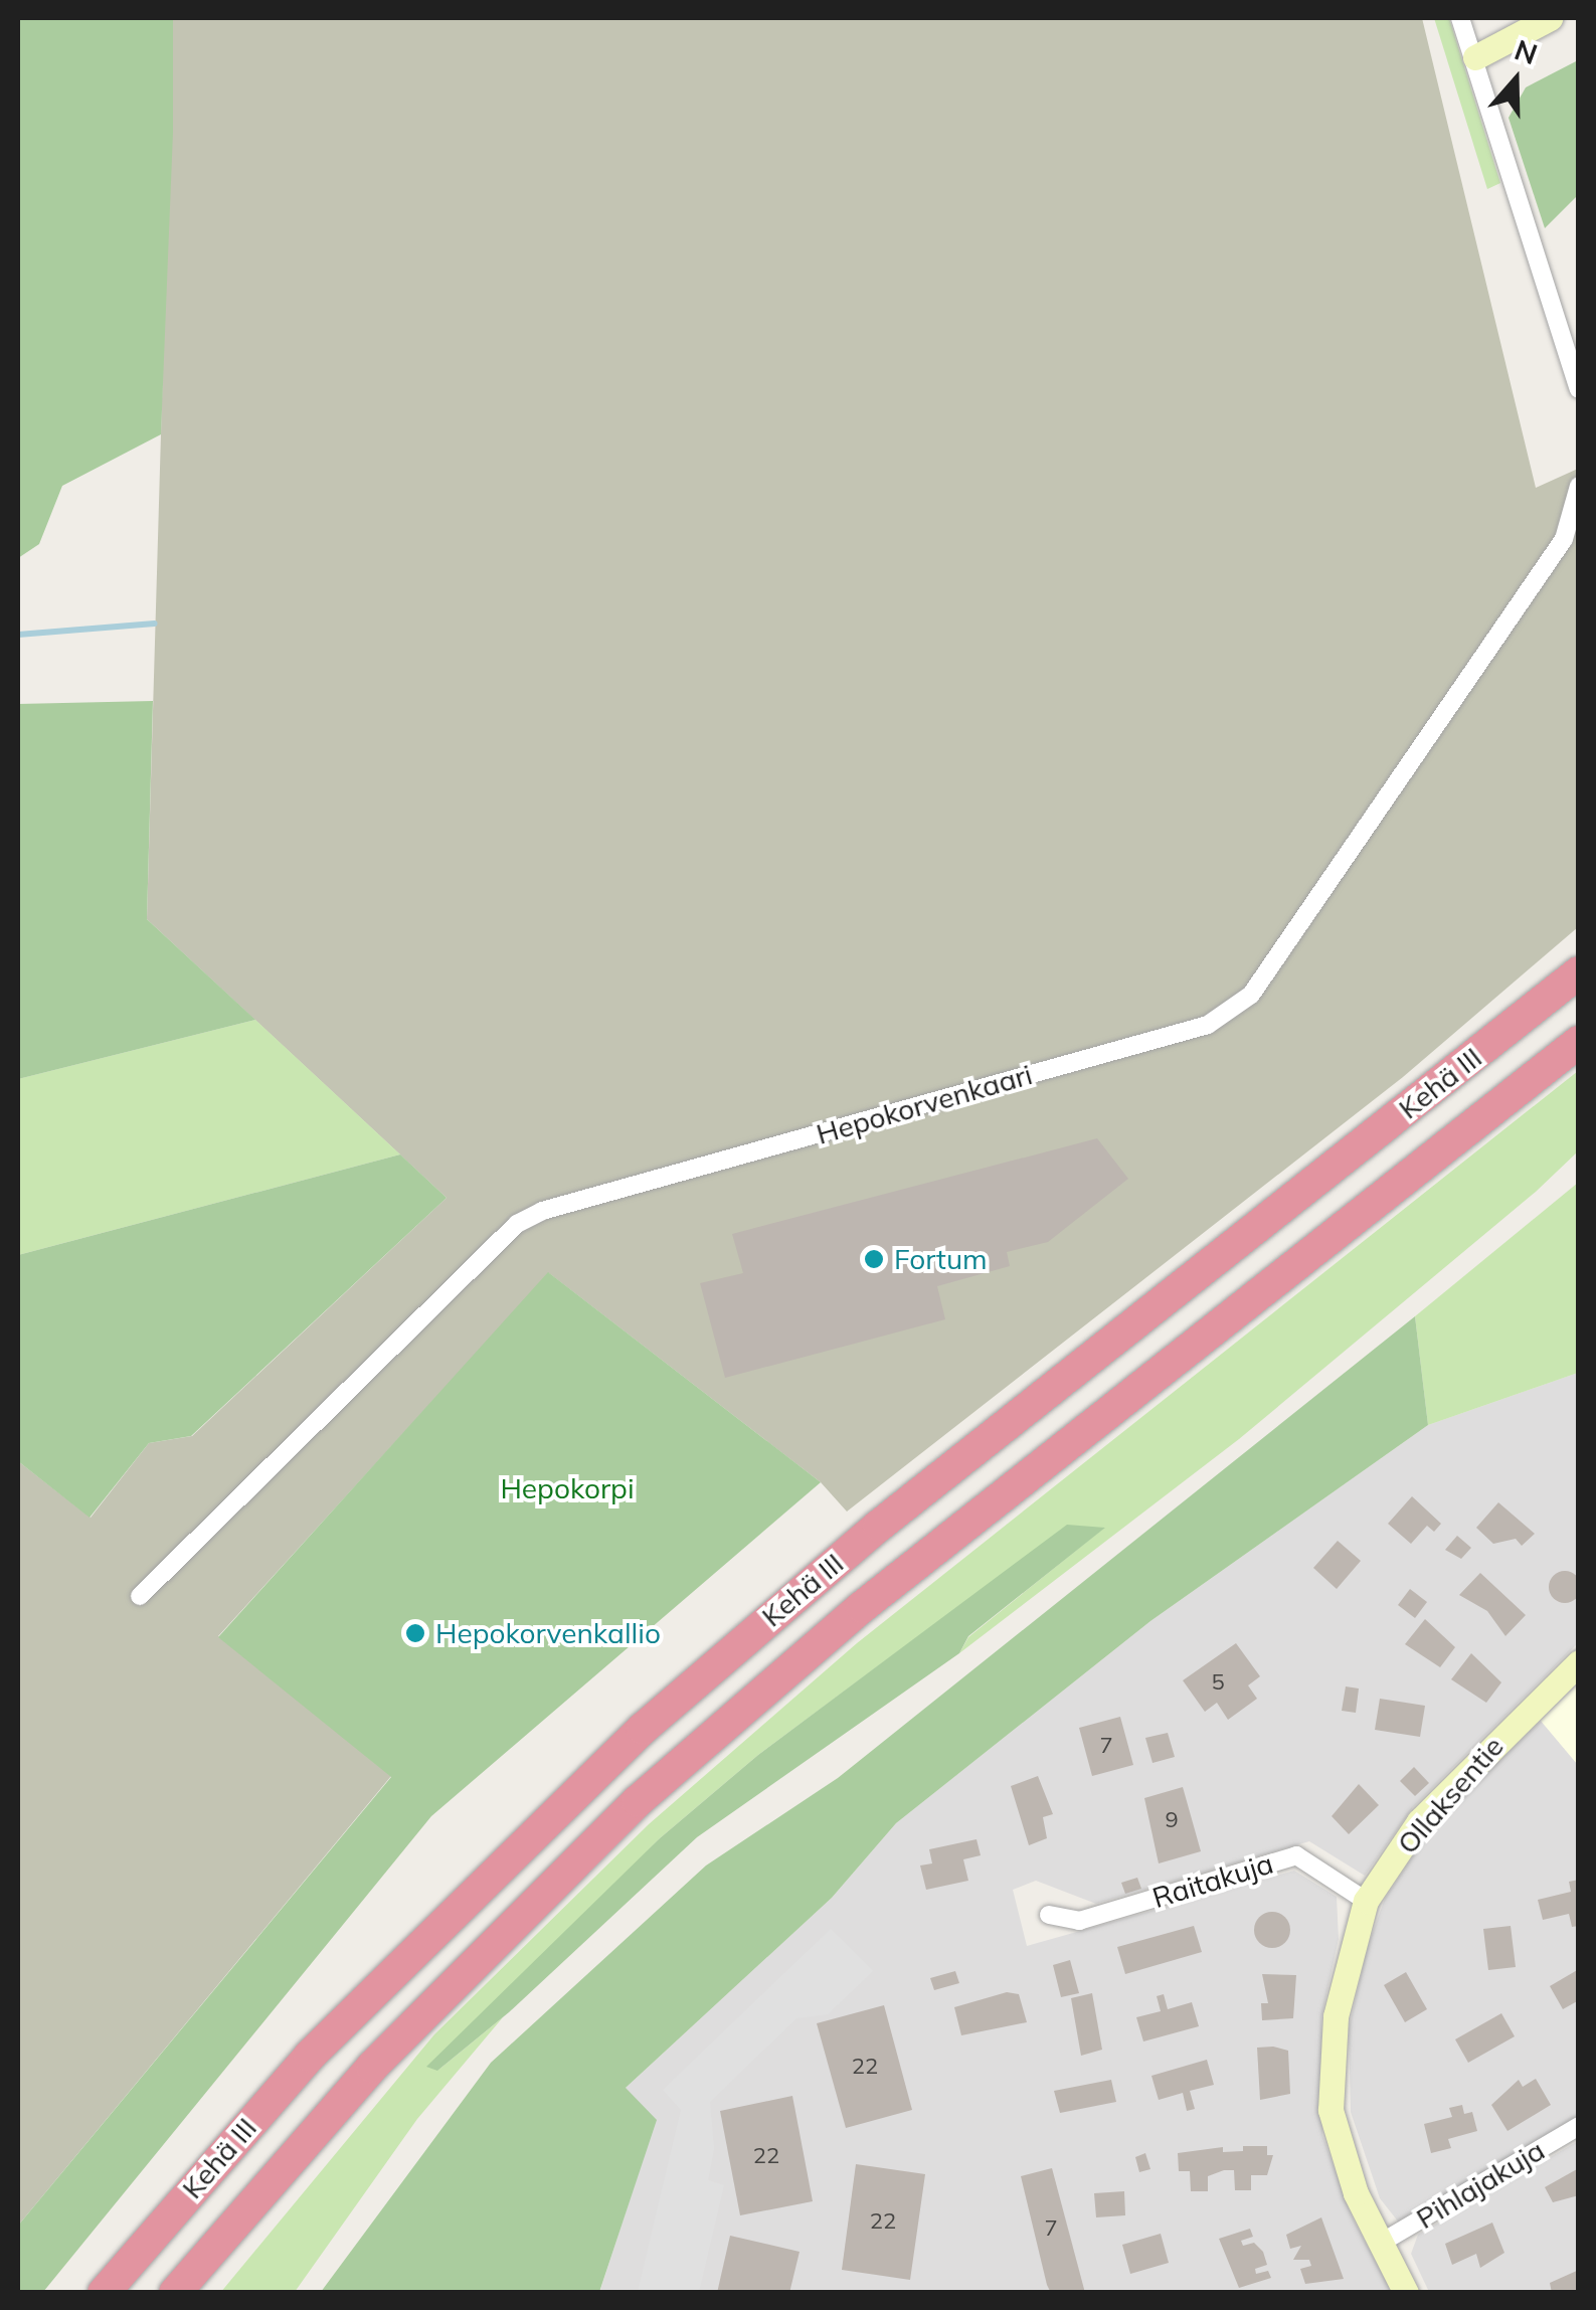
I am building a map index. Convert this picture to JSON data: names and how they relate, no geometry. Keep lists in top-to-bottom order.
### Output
{
  "streets": {
    "highway": ["Kehä III"],
    "street": [
      "Hepokorvenkaari",
      "Ollaksentie",
      "Raitakuja",
      "Pihlajakuja"
    ]
  },
  "crossings": [
    ["Ollaksentie", "Raitakuja"],
    ["Ollaksentie", "Pihlajakuja"]
  ],
  "parks": ["Hepokorpi"],
  "places": ["Fortum", "Hepokorvenkallio"],
  "house_numbers": [
    "5",
    "7",
    "9",
    "22",
    "22",
    "22",
    "7"
  ],
  "north": "top"
}
